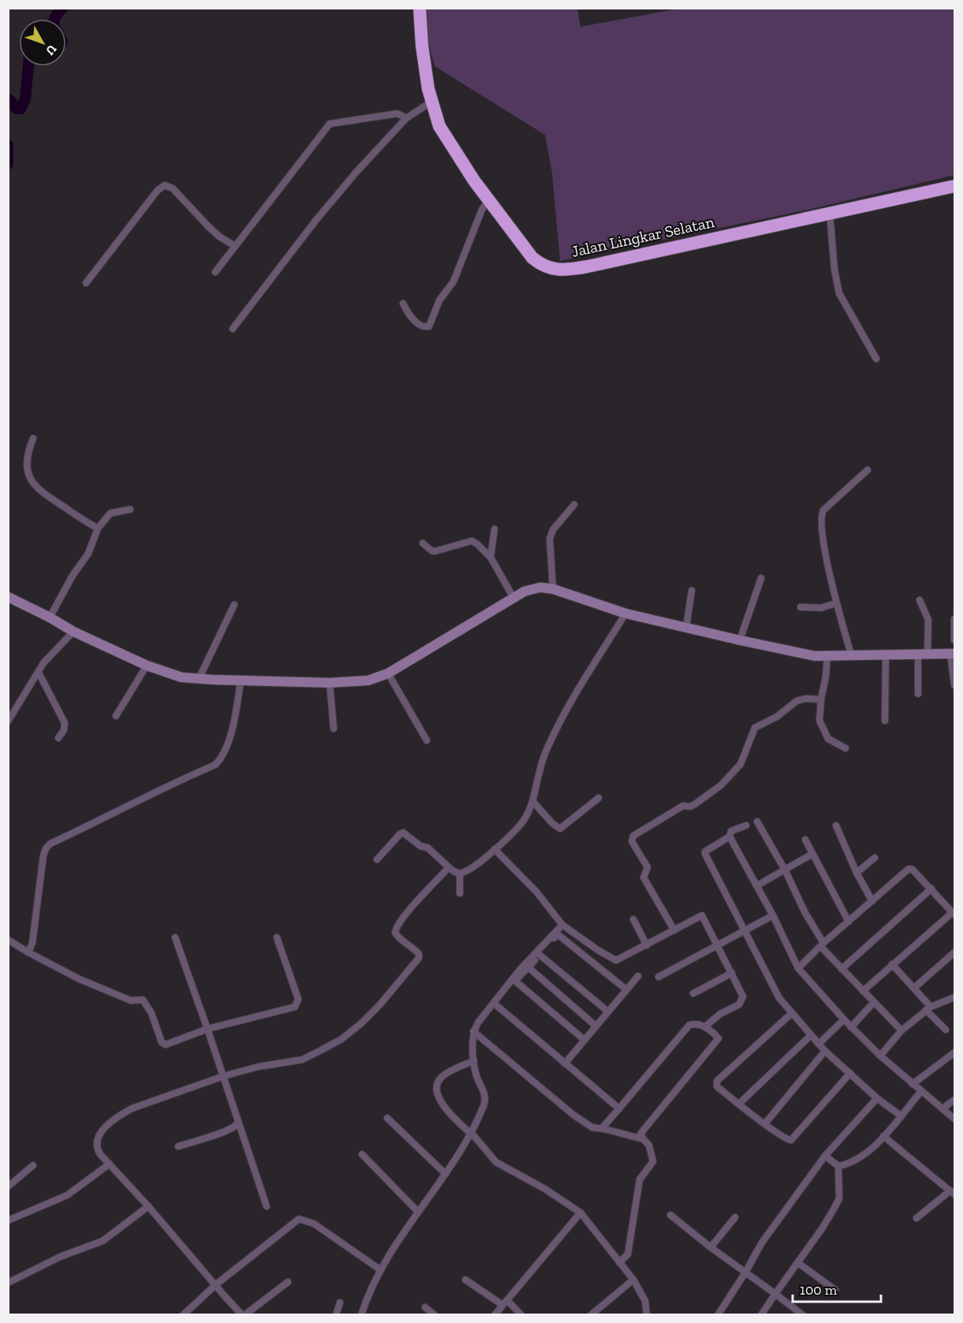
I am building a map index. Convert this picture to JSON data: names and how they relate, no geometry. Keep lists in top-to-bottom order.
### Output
{
  "streets": {
    "highway": ["Jalan Lingkar Selatan"]
  },
  "scale_bar": "100 m",
  "north": "bottom right"
}
